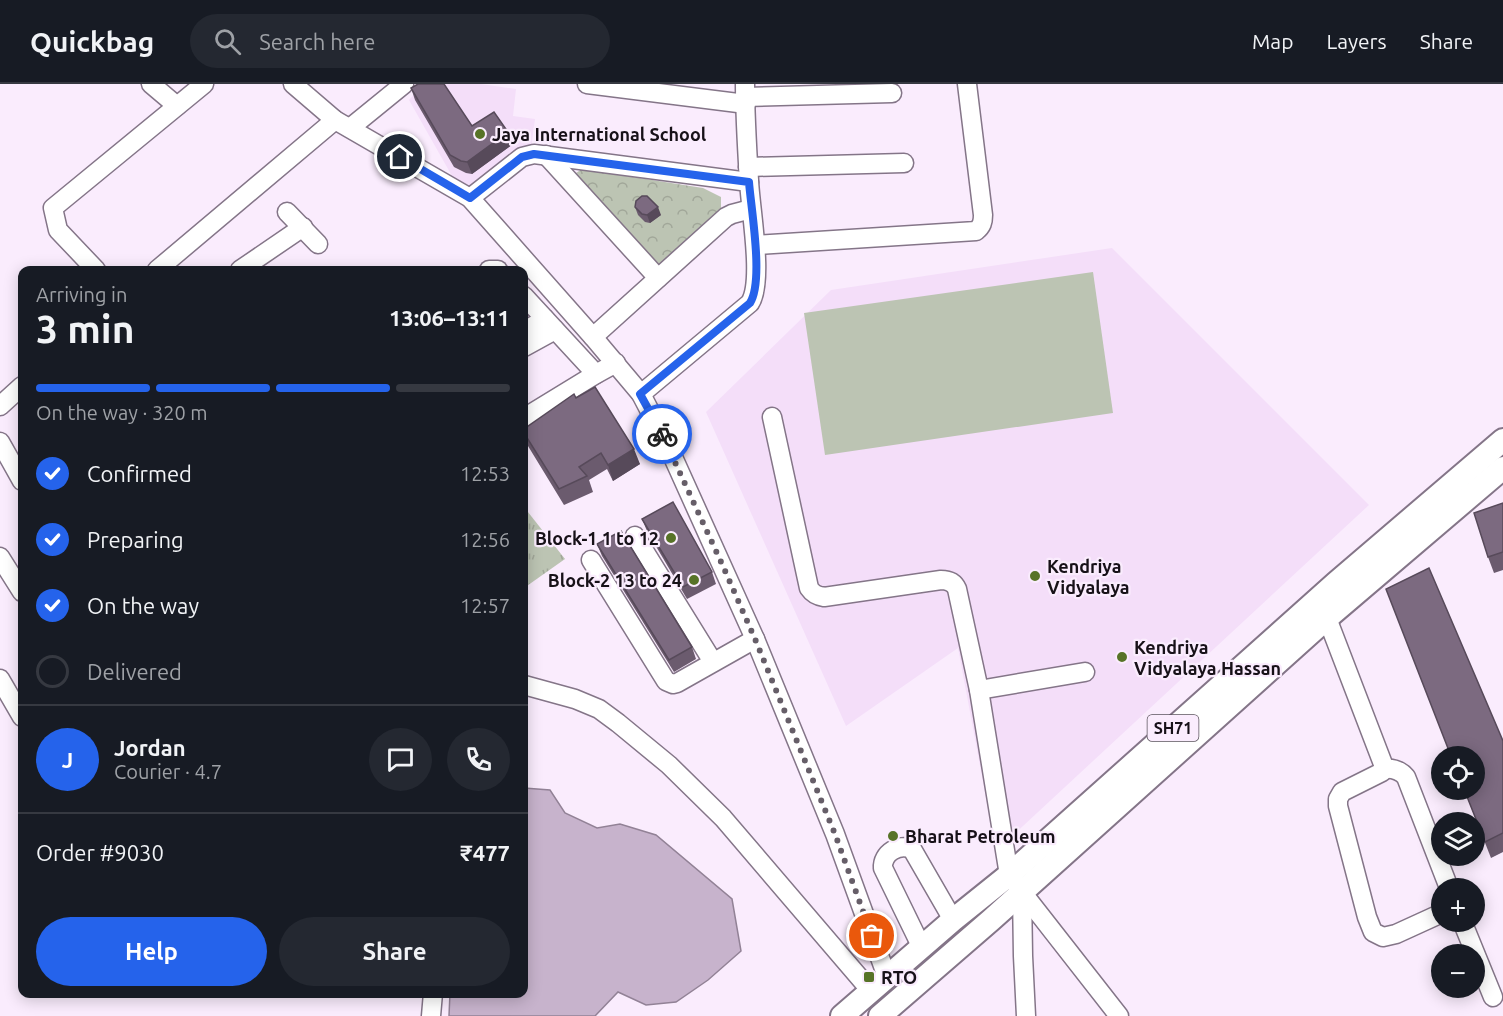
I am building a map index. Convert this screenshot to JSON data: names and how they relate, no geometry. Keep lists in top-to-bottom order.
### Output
{
  "streets": {
    "main road": ["SH71"]
  },
  "places": {
    "other": [
      "Jaya International School",
      "Block-1 1 to 12",
      "Kendriya Vidyalaya",
      "Block-2 13 to 24",
      "Kendriya Vidyalaya Hassan",
      "Bharat Petroleum"
    ],
    "transit": ["RTO"]
  },
  "page": {
    "header": "Quickbag",
    "search": "Search here",
    "nav": ["Map", "Layers", "Share"],
    "heading": ["3 min", "Arriving in", "13:06–13:11"],
    "panel": [
      "Jordan",
      "Courier · 4.7",
      "Order #9030",
      "₹477"
    ],
    "bar": "On the way · 320 m",
    "list": [
      ["Confirmed", "12:53"],
      ["Preparing", "12:56"],
      ["On the way", "12:57"],
      "Delivered"
    ],
    "round": "J",
    "map_buttons": ["+", "−"],
    "buttons": ["Help", "Share"]
  }
}
